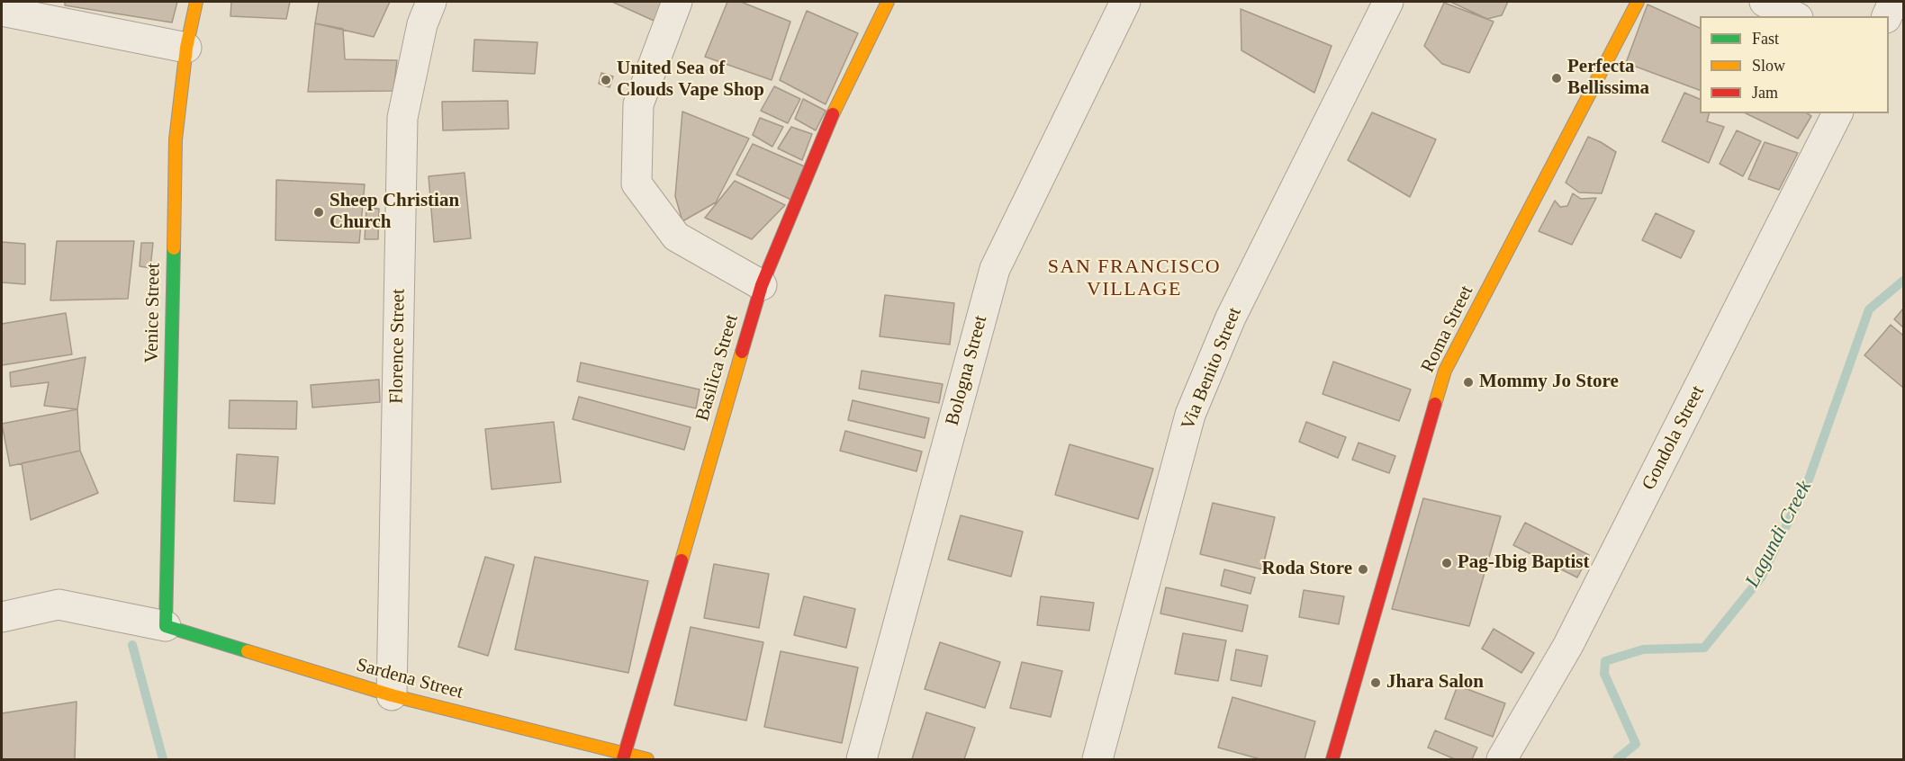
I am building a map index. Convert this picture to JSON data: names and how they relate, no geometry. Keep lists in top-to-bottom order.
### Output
{
  "streets": {
    "street": [
      "Venice Street",
      "Roma Street",
      "Florence Street",
      "Basilica Street",
      "Via Benito Street",
      "Bologna Street",
      "Gondola Street",
      "Sardena Street"
    ]
  },
  "crossings": [
    ["Venice Street", "Sardena Street"],
    ["Florence Street", "Sardena Street"],
    ["Basilica Street", "Sardena Street"]
  ],
  "districts": ["SAN FRANCISCO VILLAGE"],
  "water": ["Lagundi Creek"],
  "places": [
    "Perfecta Bellissima",
    "United Sea of Clouds Vape Shop",
    "Sheep Christian Church",
    "Mommy Jo Store",
    "Pag-Ibig Baptist",
    "Roda Store",
    "Jhara Salon"
  ],
  "legend": ["Fast", "Slow", "Jam"]
}
